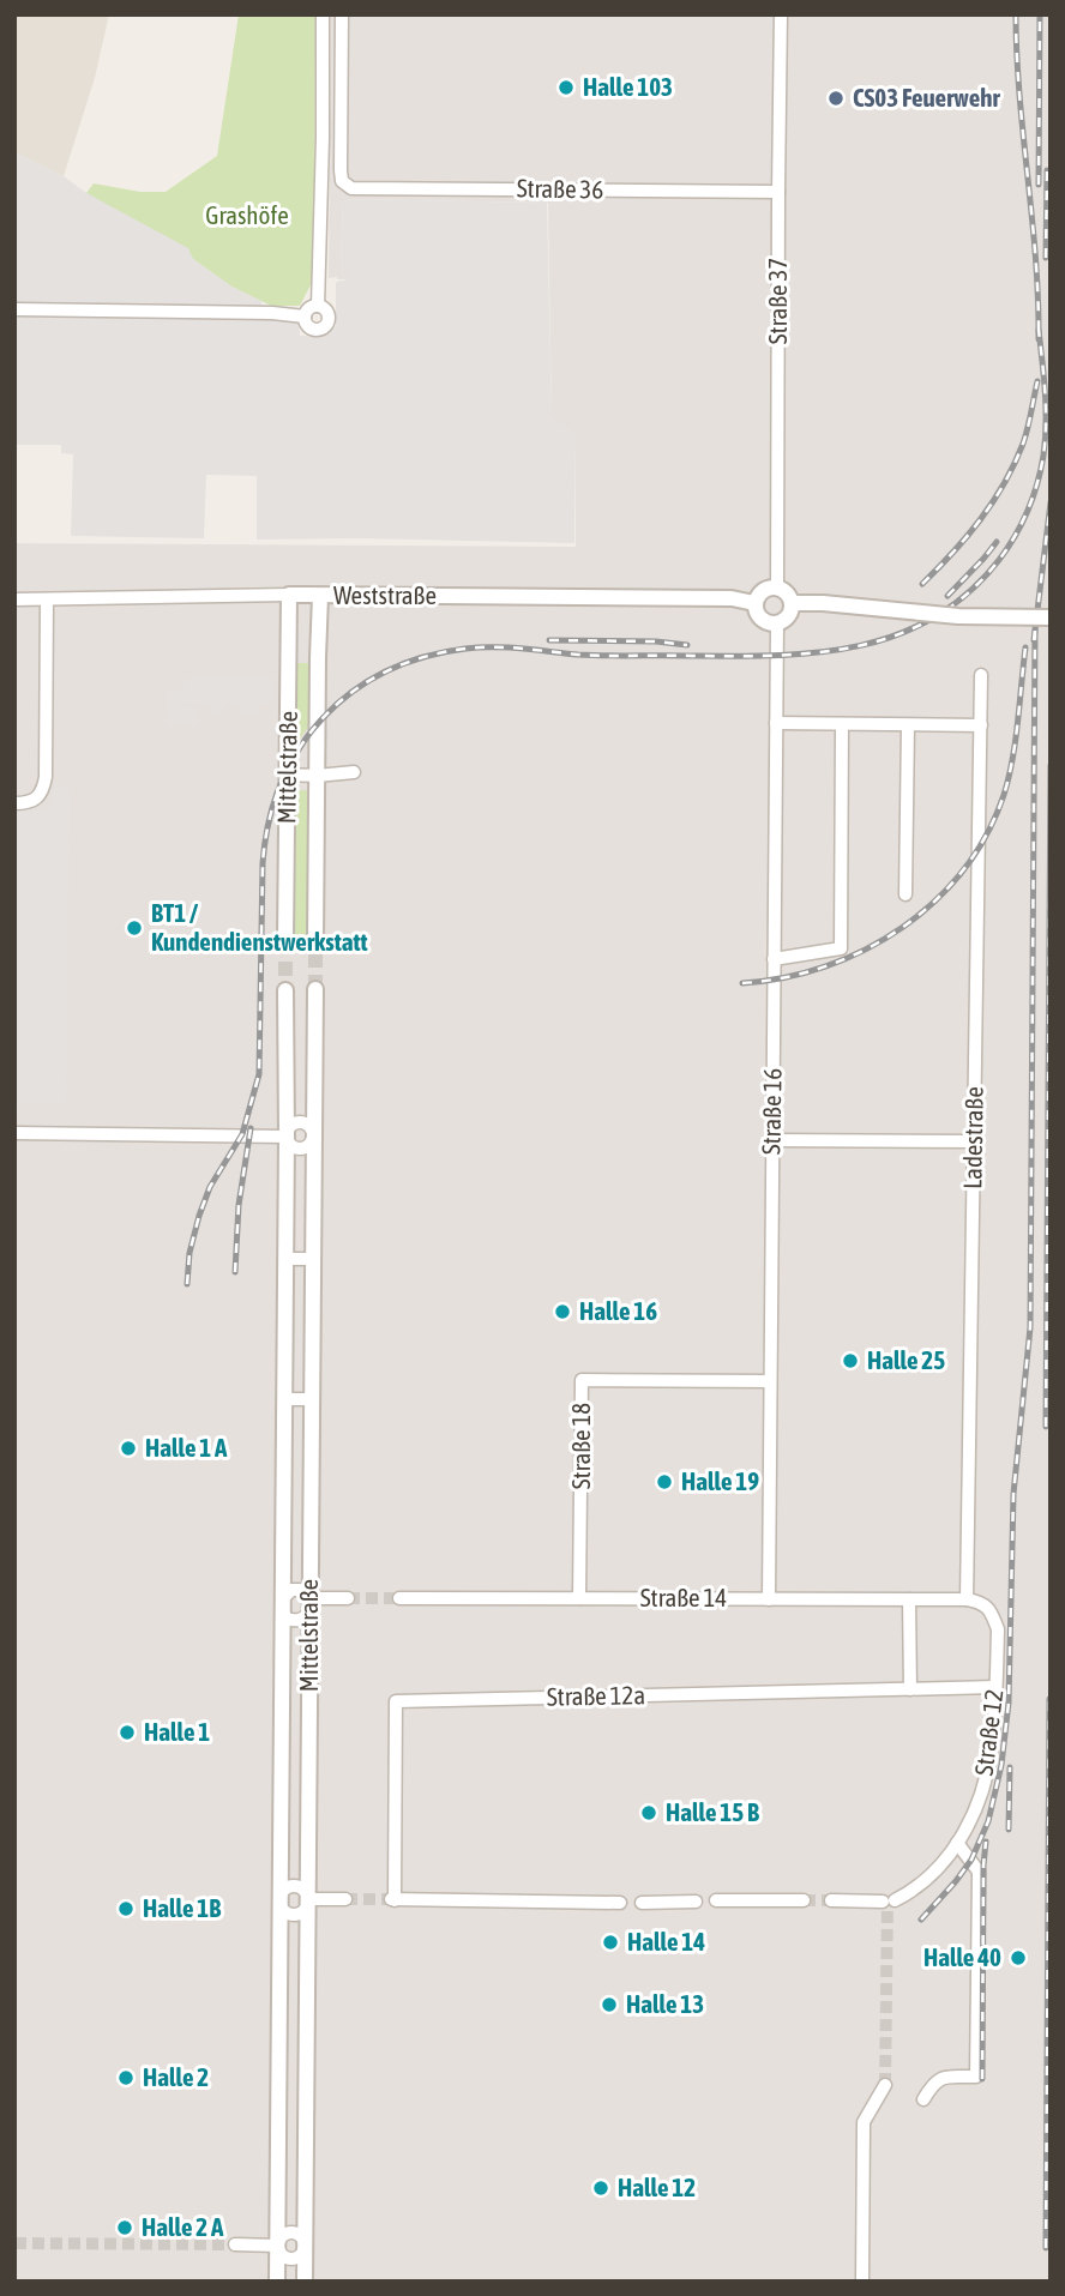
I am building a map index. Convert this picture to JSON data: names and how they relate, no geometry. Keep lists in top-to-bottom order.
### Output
{
  "streets": {
    "street": [
      "Straße 36",
      "Straße 37",
      "Weststraße",
      "Mittelstraße",
      "Straße 16",
      "Ladestraße",
      "Straße 18",
      "Straße 14",
      "Straße 12a",
      "Straße 12"
    ]
  },
  "crossings": [
    ["Straße 36", "Straße 37"],
    ["Straße 37", "Weststraße"],
    ["Straße 37", "Straße 16"],
    ["Weststraße", "Mittelstraße"],
    ["Weststraße", "Straße 16"],
    ["Straße 16", "Straße 18"],
    ["Straße 16", "Straße 14"],
    ["Ladestraße", "Straße 14"],
    ["Ladestraße", "Straße 12"],
    ["Straße 18", "Straße 14"],
    ["Straße 14", "Straße 12"],
    ["Straße 12a", "Straße 12"]
  ],
  "parks": ["Grashöfe"],
  "places": [
    "Halle 103",
    "CS03 Feuerwehr",
    "BT1 / Kundendienstwerkstatt",
    "Halle 16",
    "Halle 25",
    "Halle 1 A",
    "Halle 19",
    "Halle 1",
    "Halle 15 B",
    "Halle 1B",
    "Halle 14",
    "Halle 40",
    "Halle 13",
    "Halle 2",
    "Halle 12",
    "Halle 2 A"
  ]
}
